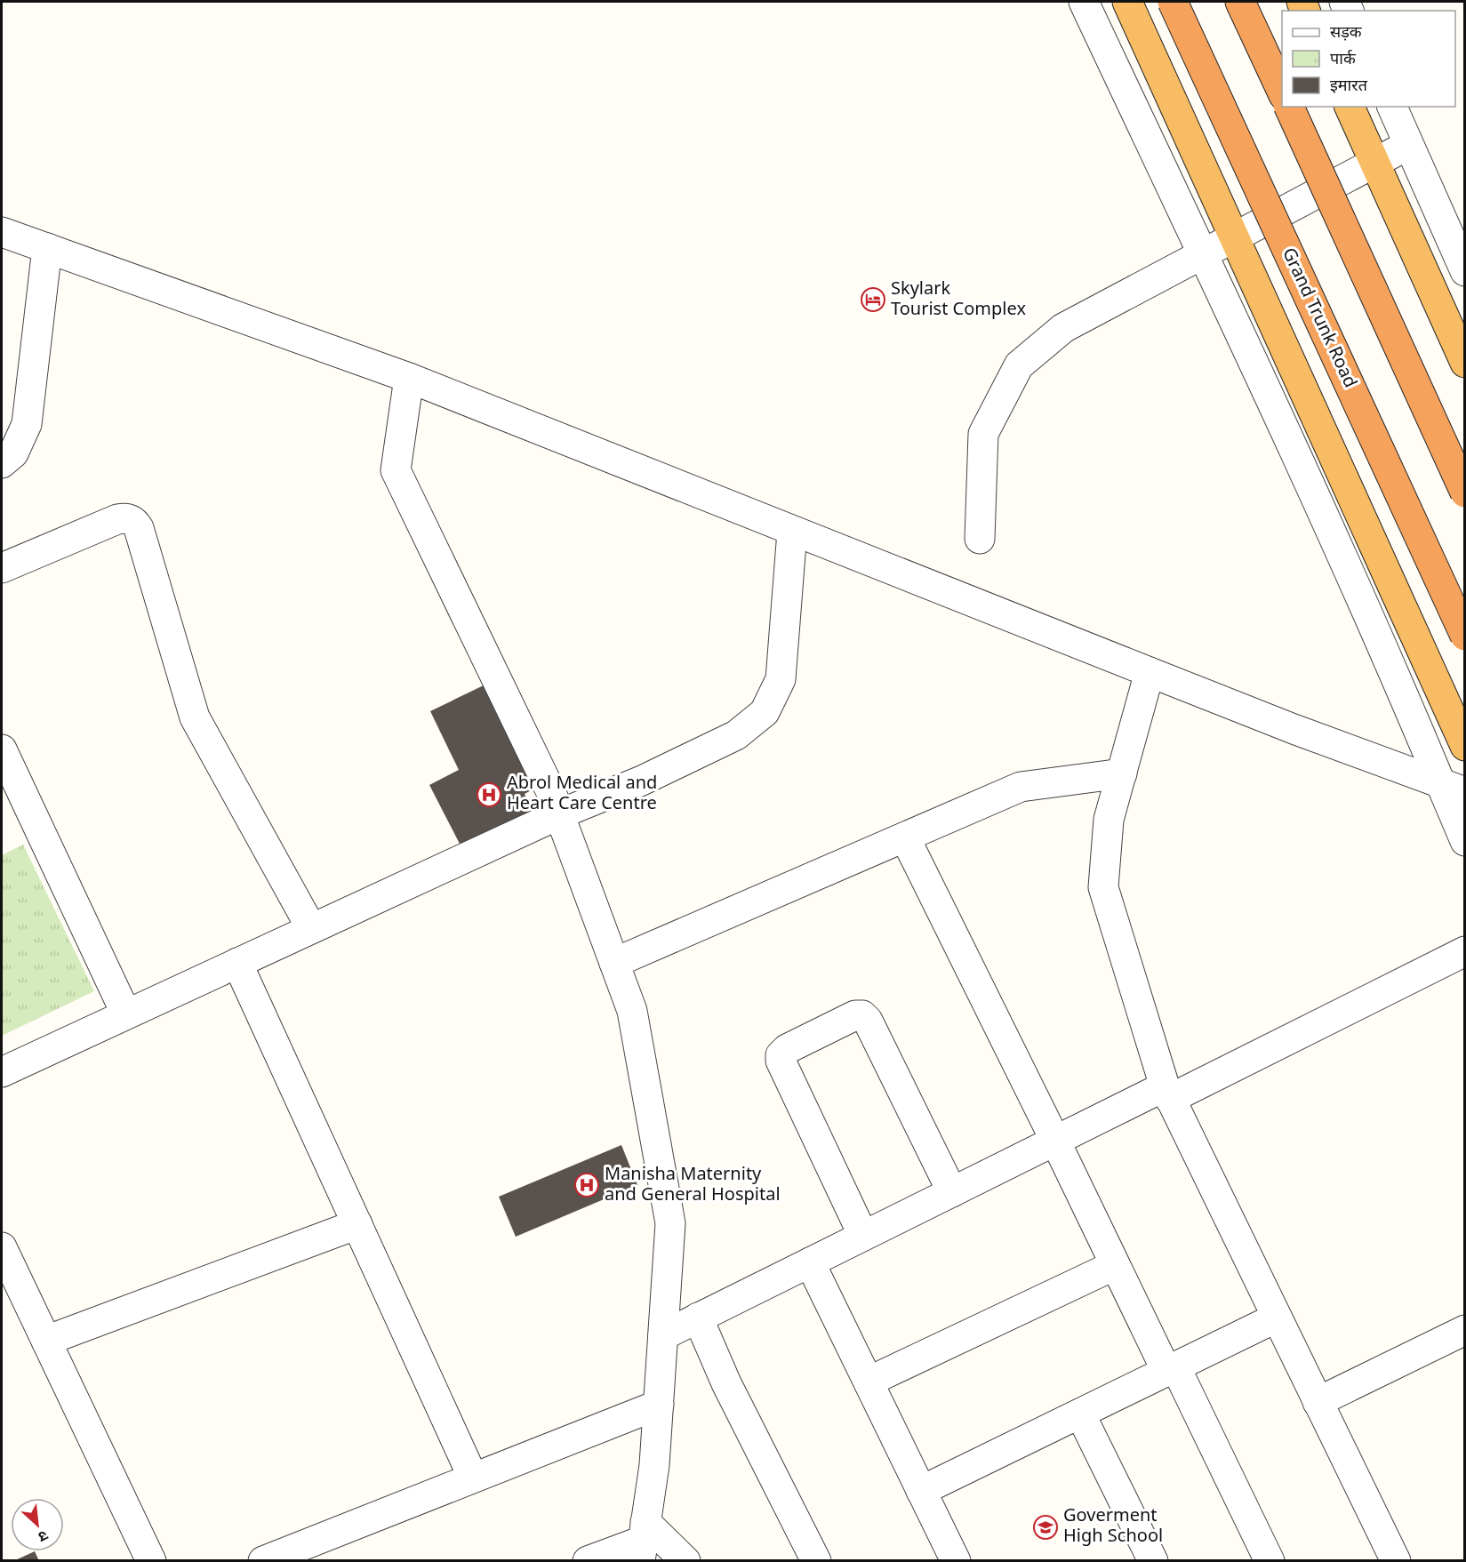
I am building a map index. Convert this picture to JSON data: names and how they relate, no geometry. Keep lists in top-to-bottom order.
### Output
{
  "streets": {
    "highway": ["Grand Trunk Road"]
  },
  "places": {
    "hotel": ["Skylark Tourist Complex"],
    "hospital": ["Abrol Medical and Heart Care Centre", "Manisha Maternity and General Hospital"],
    "school or university": ["Goverment High School"]
  },
  "legend": ["सड़क", "पार्क", "इमारत"],
  "north": "bottom right"
}
